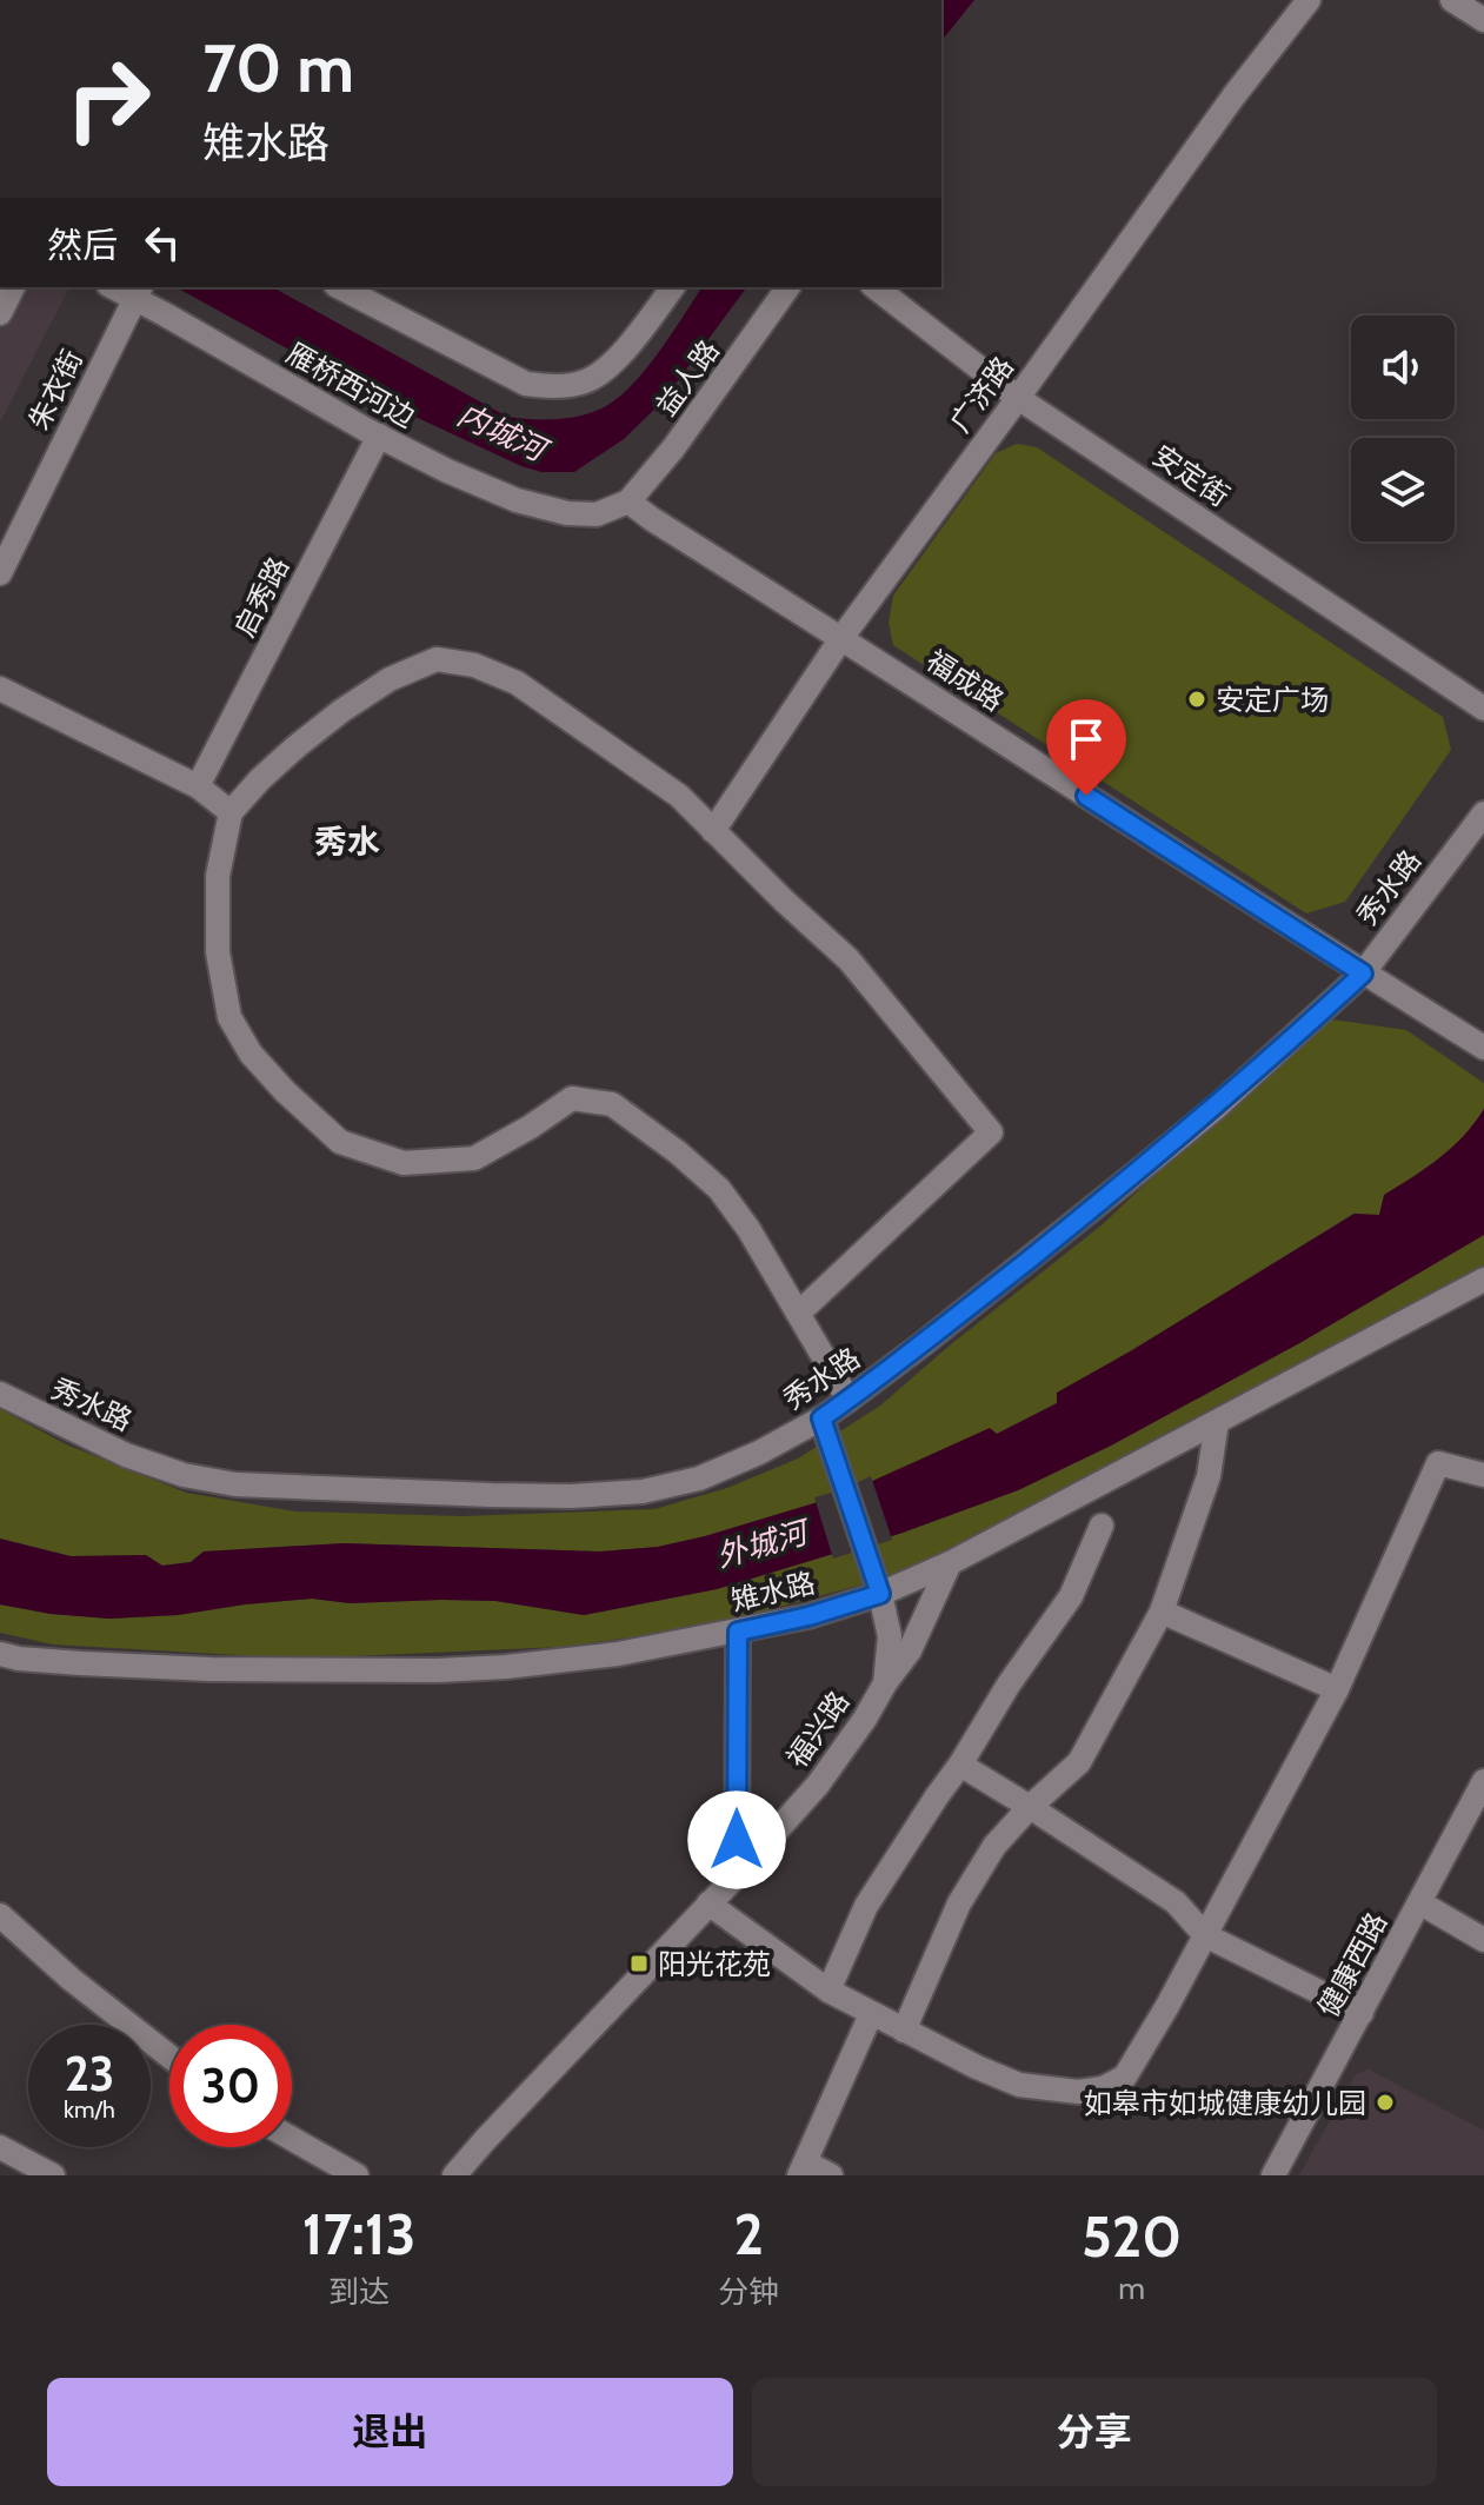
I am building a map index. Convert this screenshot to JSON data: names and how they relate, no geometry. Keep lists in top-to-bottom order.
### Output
{
  "streets": {
    "street": [
      "益人路",
      "雁桥西河边",
      "朱衣街",
      "广济路",
      "安定街",
      "启秀路",
      "福成路",
      "秀水路",
      "雉水路",
      "福兴路",
      "健康西路"
    ]
  },
  "crossings": [
    ["益人路", "雁桥西河边"],
    ["益人路", "福成路"],
    ["雁桥西河边", "朱衣街"],
    ["雁桥西河边", "启秀路"],
    ["雁桥西河边", "福成路"],
    ["广济路", "安定街"],
    ["广济路", "福成路"],
    ["福成路", "秀水路"],
    ["秀水路", "福兴路"],
    ["雉水路", "福兴路"]
  ],
  "districts": ["秀水"],
  "water": ["内城河", "外城河"],
  "places": {
    "other": ["安定广场", "如皋市如城健康幼儿园"],
    "transit": ["阳光花苑"]
  },
  "page": {
    "turn": ["70 m", "雉水路"],
    "then": "然后",
    "speed": "23 km/h",
    "limit": "30",
    "eta": [
      "17:13",
      "到达",
      "2",
      "分钟",
      "520",
      "m"
    ],
    "buttons": ["退出", "分享"]
  }
}
